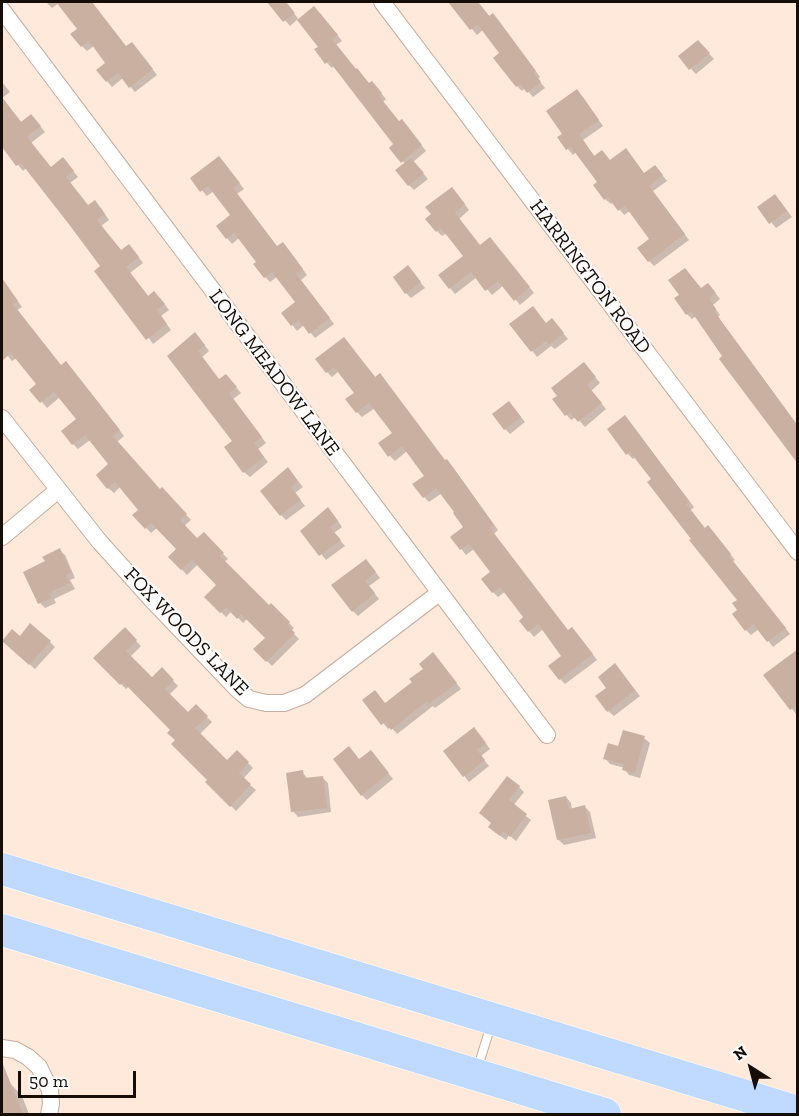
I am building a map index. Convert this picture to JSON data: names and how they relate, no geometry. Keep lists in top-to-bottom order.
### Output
{
  "streets": {
    "street": ["HARRINGTON ROAD", "LONG MEADOW LANE", "FOX WOODS LANE"]
  },
  "crossings": [
    ["LONG MEADOW LANE", "FOX WOODS LANE"]
  ],
  "scale_bar": "50 m",
  "north": "top left"
}
